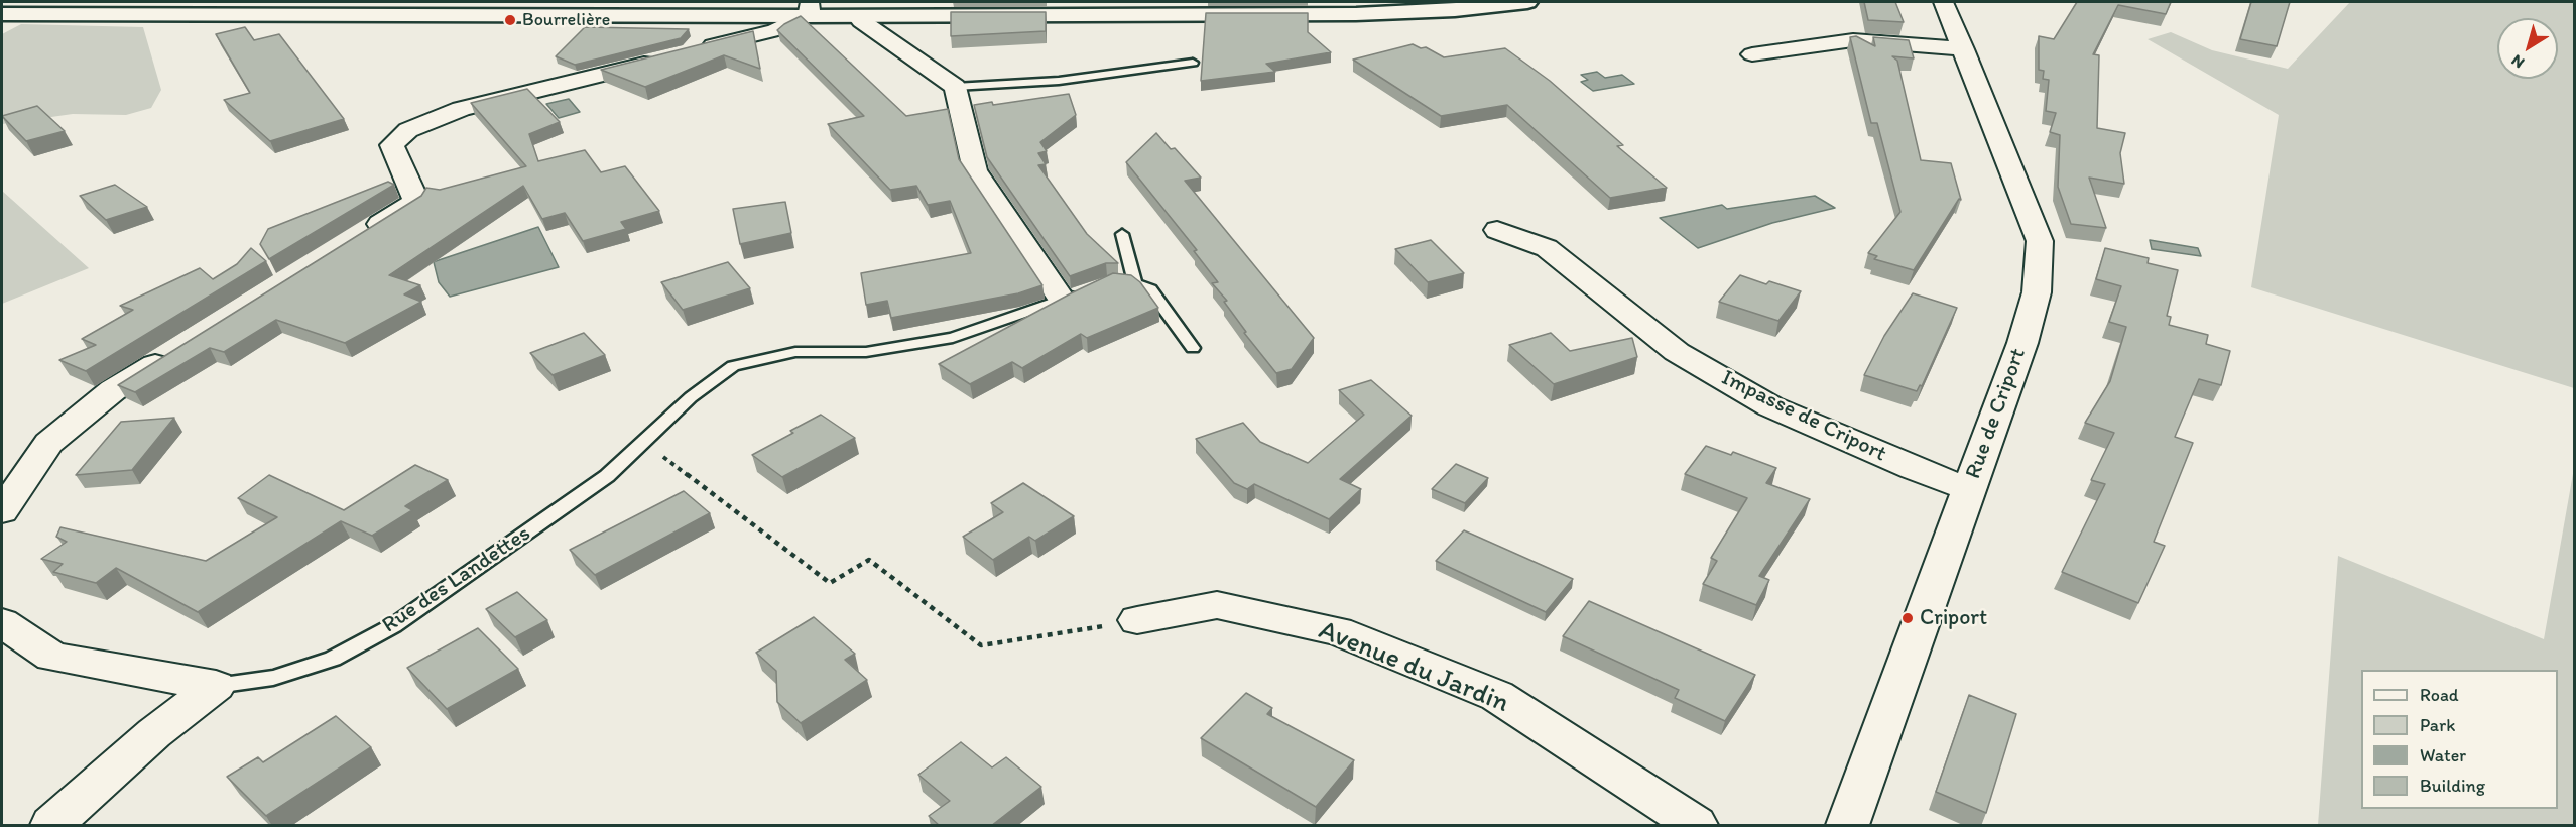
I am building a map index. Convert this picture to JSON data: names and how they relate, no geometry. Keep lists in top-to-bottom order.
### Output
{
  "streets": {
    "street": ["Rue de Criport", "Impasse de Criport", "Avenue du Jardin"],
    "lane": ["Rue des Landettes"]
  },
  "crossings": [
    ["Rue de Criport", "Impasse de Criport"]
  ],
  "places": ["Bourrelière", "Criport"],
  "legend": [
    "Road",
    "Park",
    "Water",
    "Building"
  ],
  "north": "bottom left"
}
